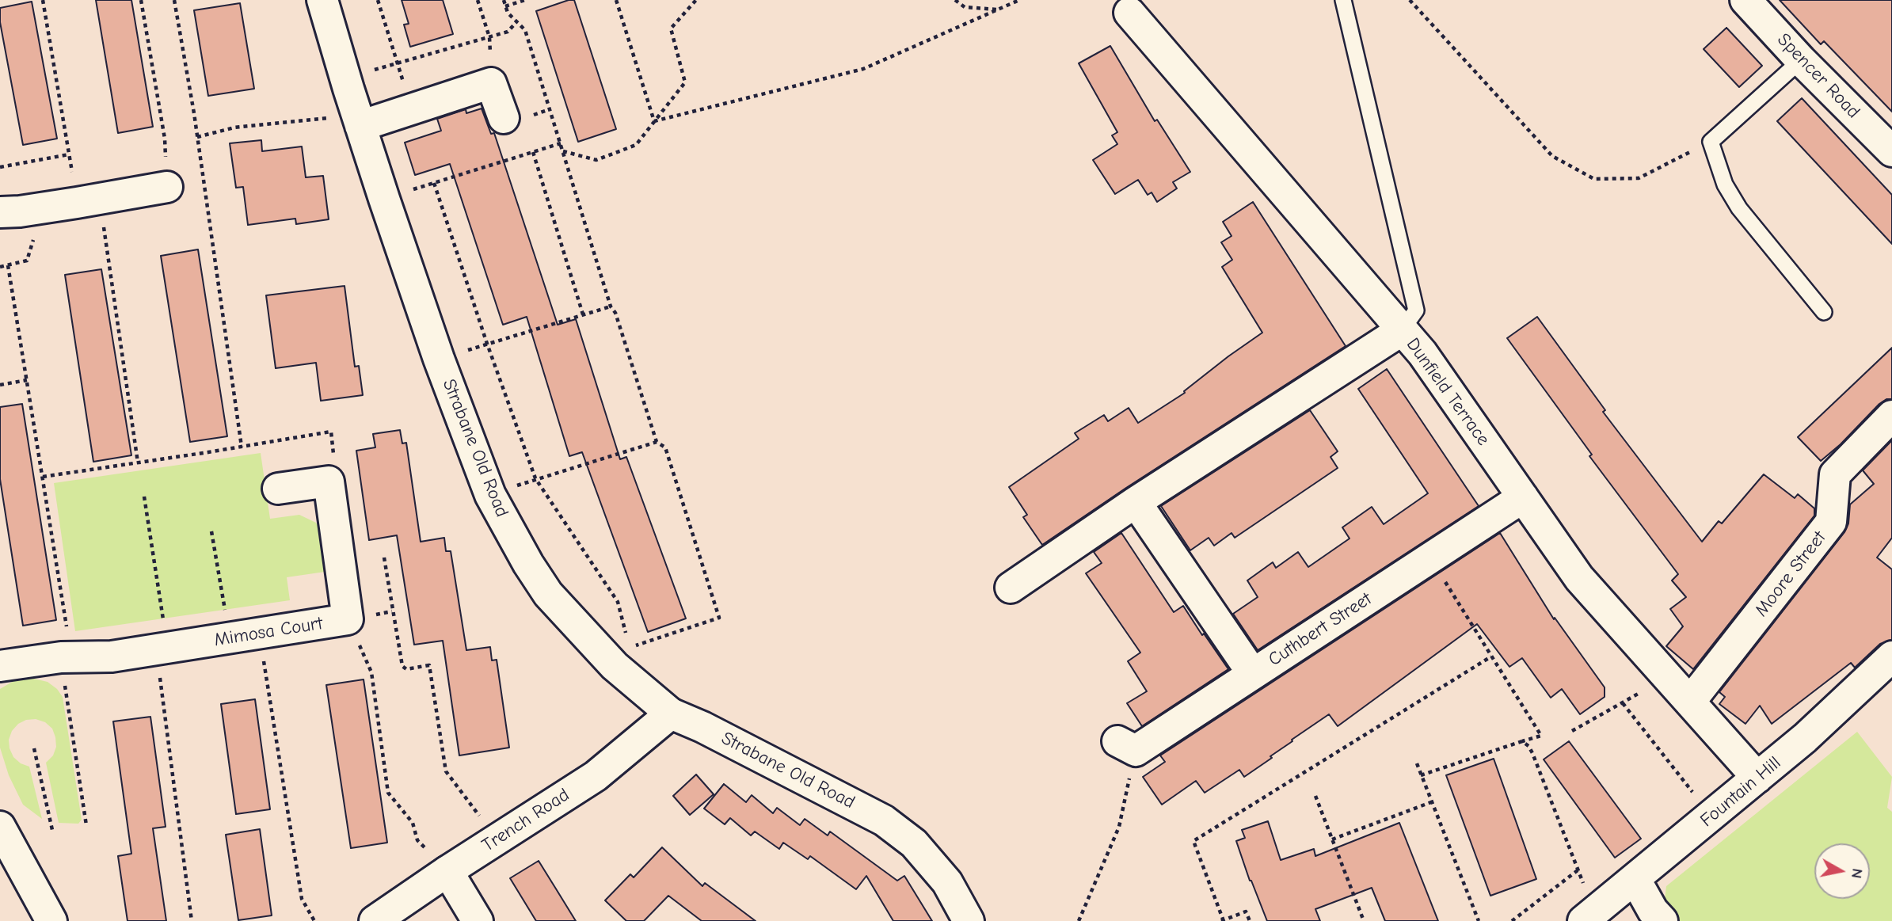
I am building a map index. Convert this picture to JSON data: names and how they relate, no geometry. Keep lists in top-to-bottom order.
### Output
{
  "streets": {
    "street": [
      "Spencer Road",
      "Dunfield Terrace",
      "Strabane Old Road",
      "Moore Street",
      "Cuthbert Street",
      "Mimosa Court",
      "Fountain Hill",
      "Trench Road"
    ]
  },
  "crossings": [
    ["Dunfield Terrace", "Moore Street"],
    ["Dunfield Terrace", "Cuthbert Street"],
    ["Dunfield Terrace", "Fountain Hill"],
    ["Strabane Old Road", "Trench Road"]
  ],
  "north": "right"
}
